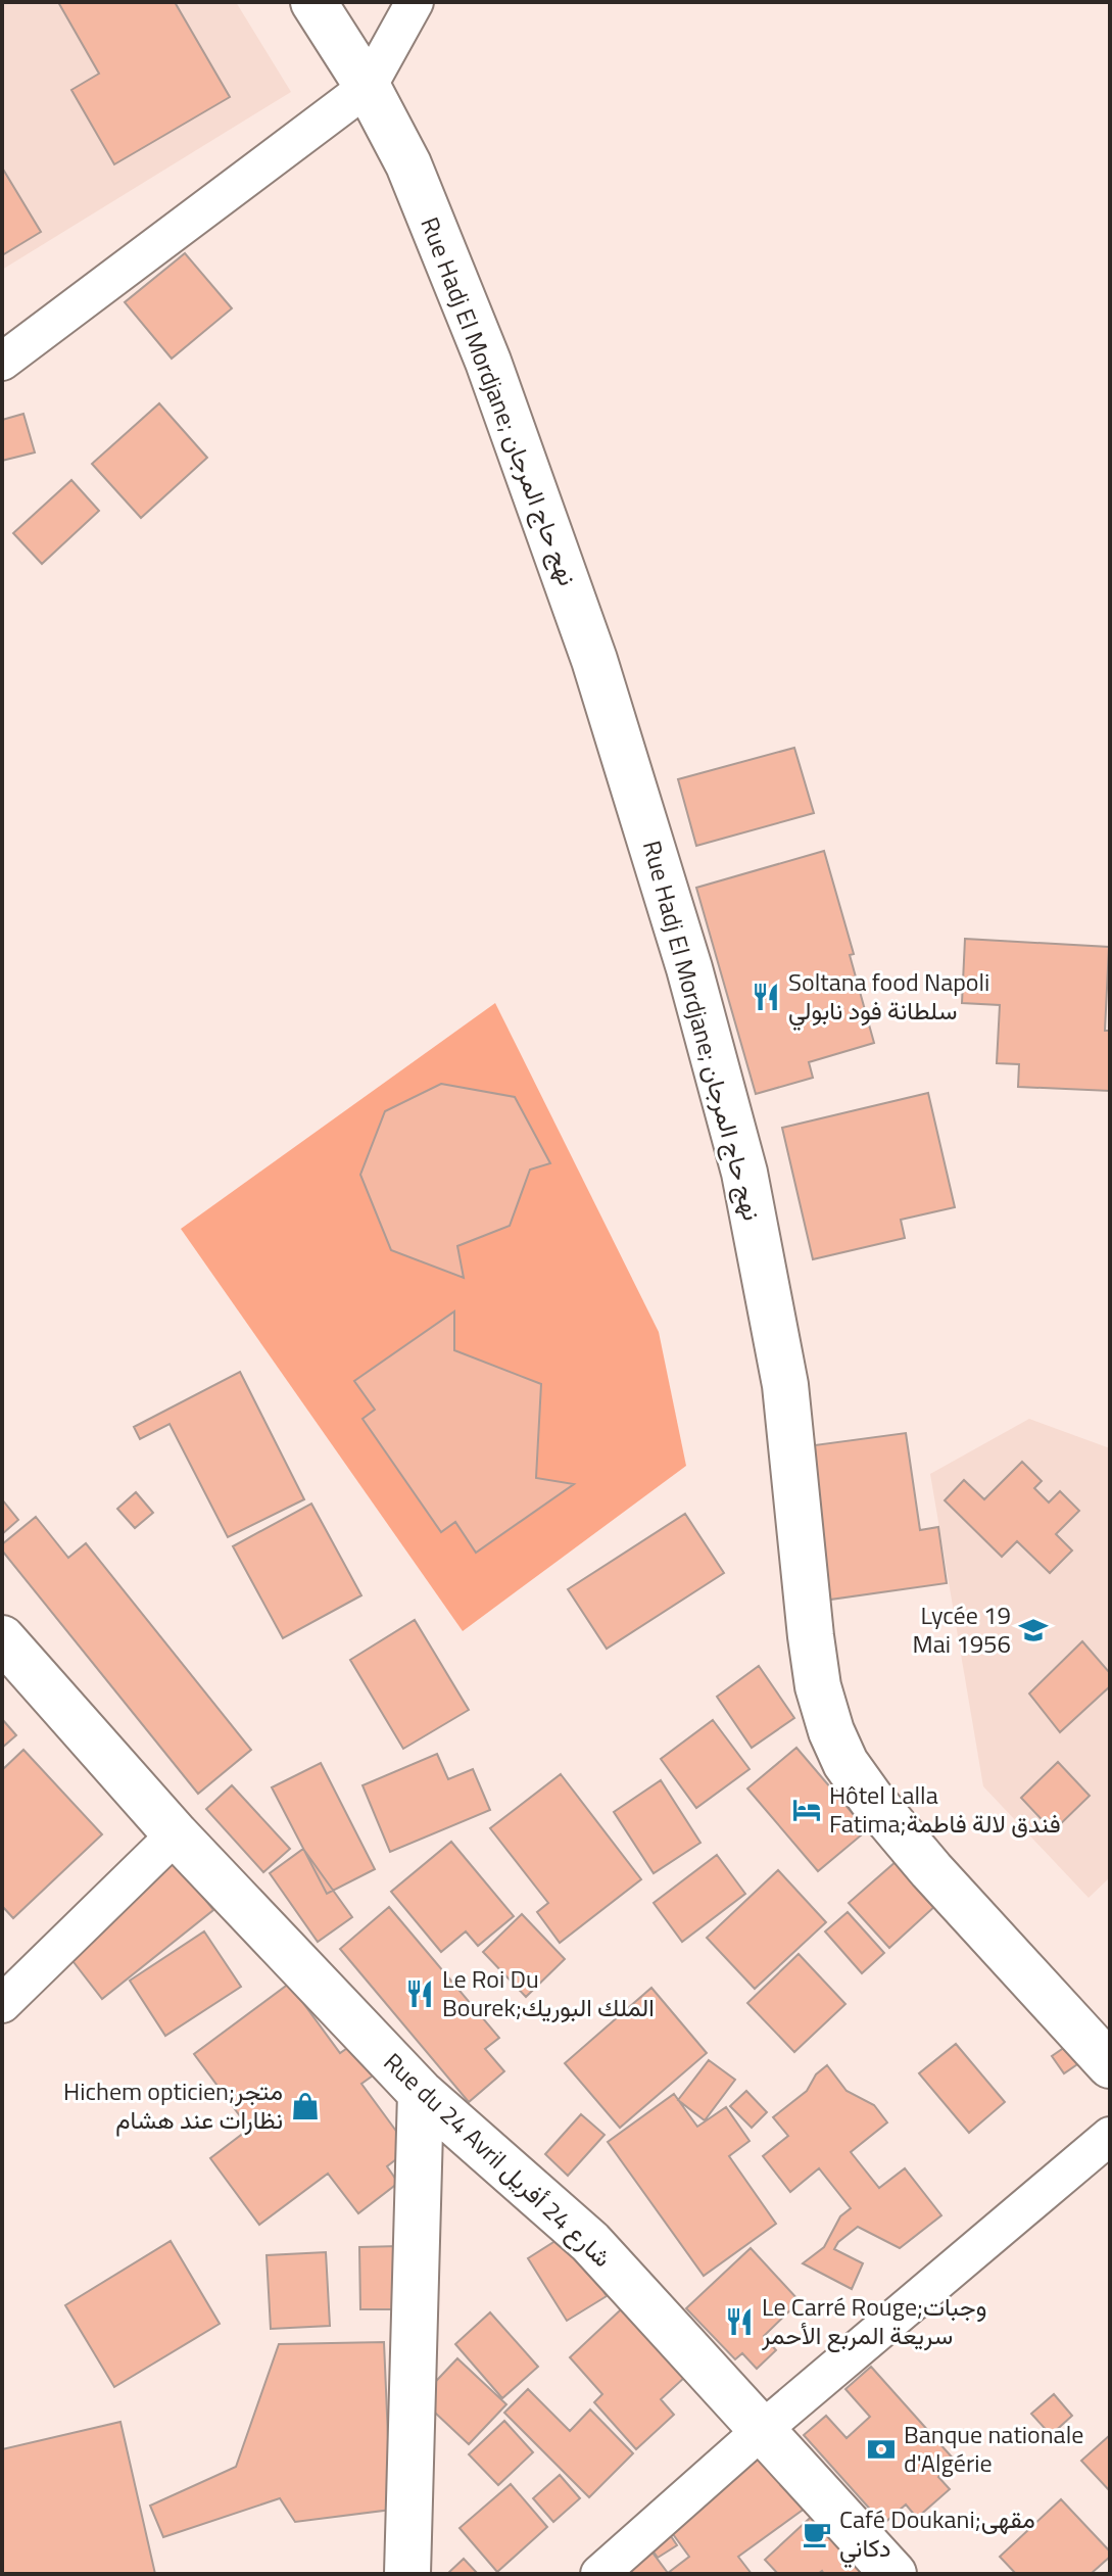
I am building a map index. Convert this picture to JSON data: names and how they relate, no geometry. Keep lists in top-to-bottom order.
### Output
{
  "streets": {
    "street": ["Rue Hadj El Mordjane; نهج حاج المرجان", "Rue du 24 Avril شارع 24 أفريل"]
  },
  "places": {
    "restaurant": ["Soltana food Napoli سلطانة فود نابولي", "Le Roi Du Bourek;الملك البوريك", "Le Carré Rouge;وجبات سريعة المربع الأحمر"],
    "school or university": ["Lycée 19 Mai 1956"],
    "hotel": ["Hôtel Lalla Fatima;فندق لالة فاطمة"],
    "shop": ["Hichem opticien;متجر نظارات عند هشام"],
    "bank": ["Banque nationale d'Algérie"],
    "cafe": ["Café Doukani;مقهى دكاني"]
  }
}
